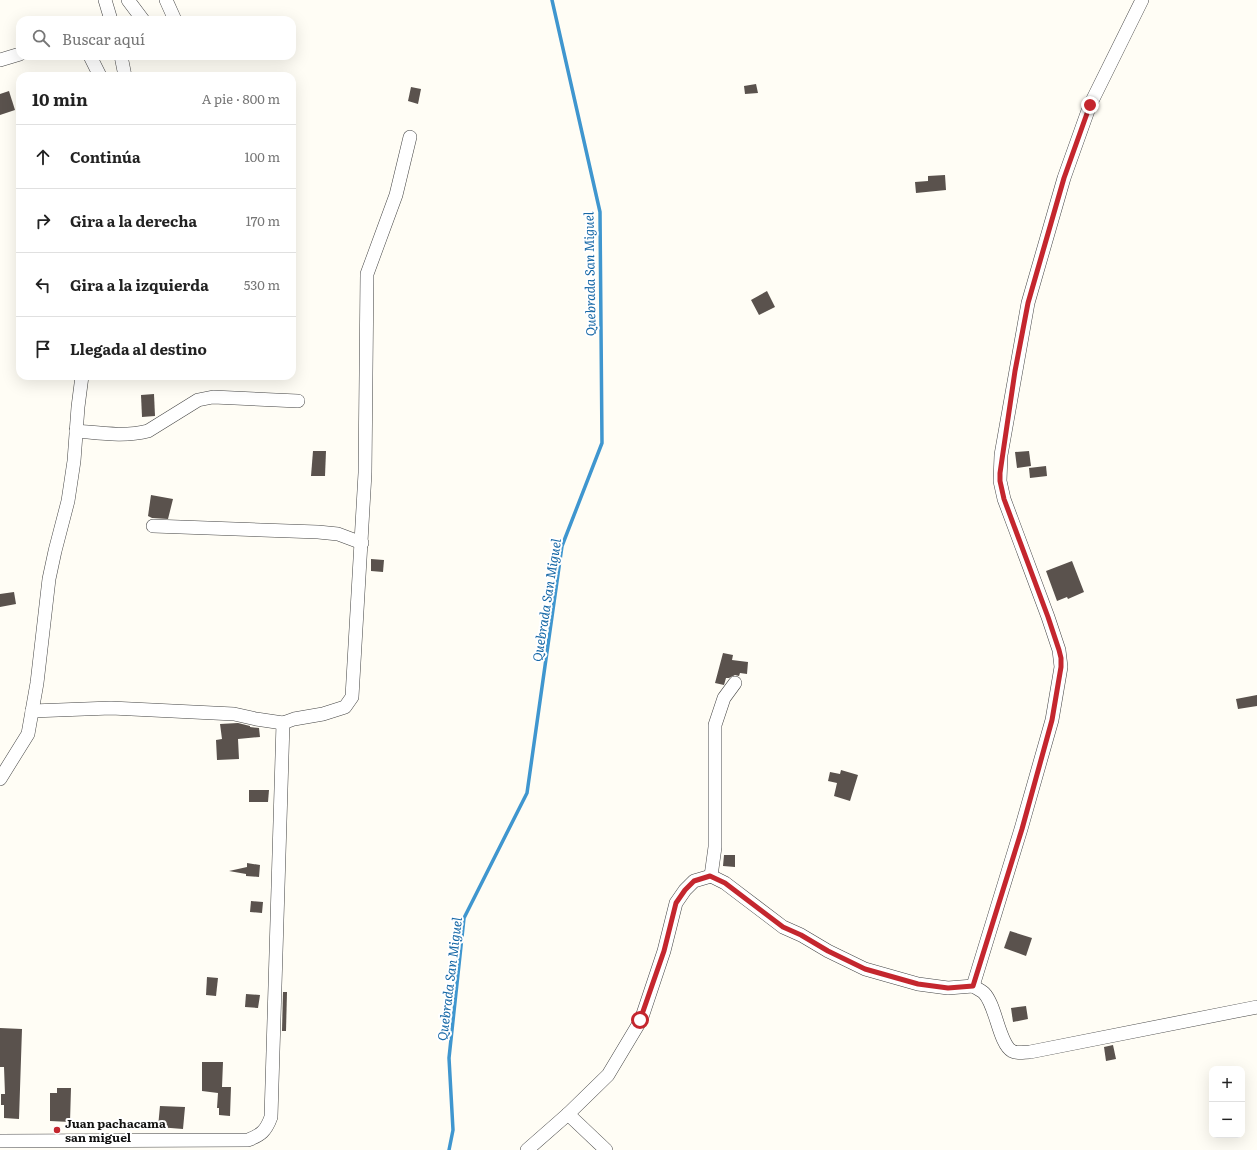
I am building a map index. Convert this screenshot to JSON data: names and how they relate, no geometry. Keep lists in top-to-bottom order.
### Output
{
  "water": ["Quebrada San Miguel"],
  "places": ["Juan pachacama san miguel"],
  "page": {
    "search": "Buscar aquí",
    "heading": ["10 min", "A pie · 800 m"],
    "list": [
      ["Continúa", "100 m"],
      ["Gira a la derecha", "170 m"],
      ["Gira a la izquierda", "530 m"],
      "Llegada al destino"
    ],
    "map_buttons": ["+", "−"]
  }
}
